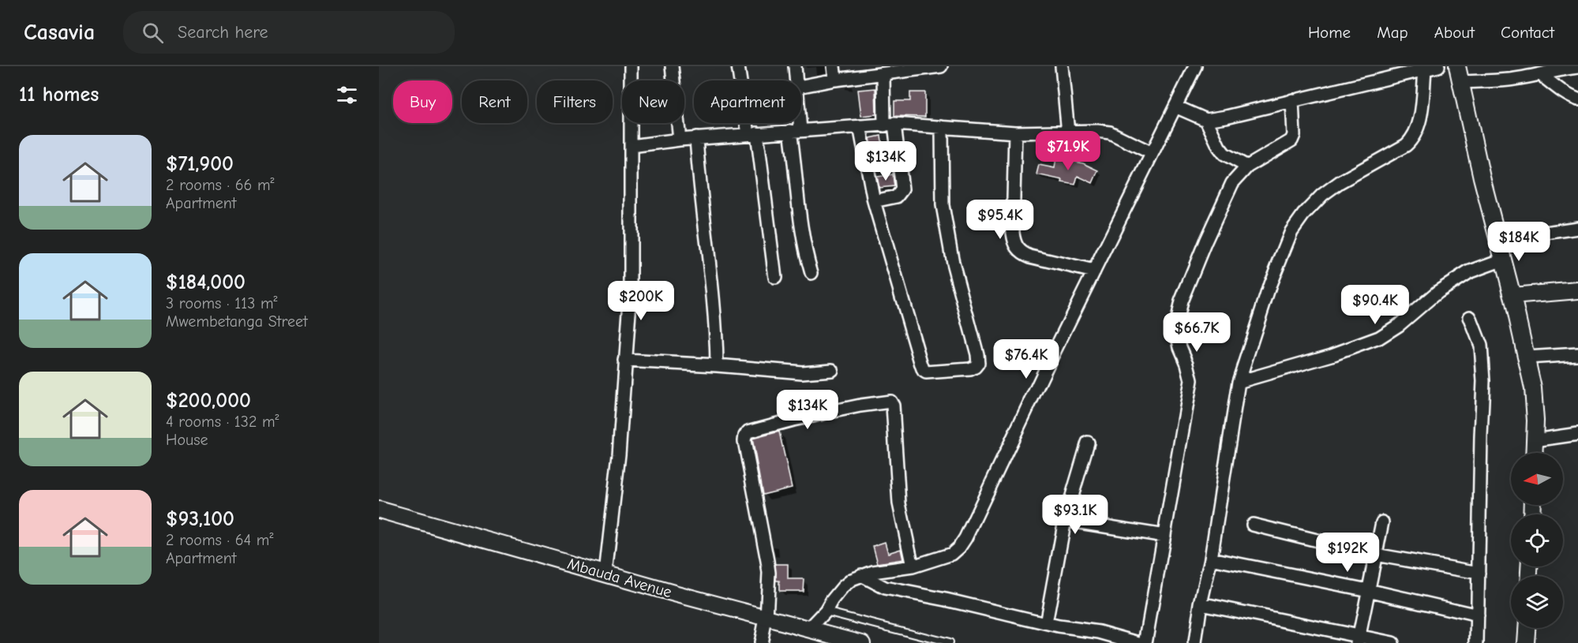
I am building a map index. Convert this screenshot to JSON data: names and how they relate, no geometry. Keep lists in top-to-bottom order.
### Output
{
  "streets": {
    "street": ["Mbauda Avenue"]
  },
  "north": "left",
  "page": {
    "header": "Casavia",
    "search": "Search here",
    "nav": [
      "Home",
      "Map",
      "About",
      "Contact"
    ],
    "heading": "11 homes",
    "chip": [
      "Buy",
      "Rent",
      "Filters",
      "New",
      "Apartment"
    ],
    "list": [
      {
        "name": "$71,900",
        "note": "2 rooms · 66 m² · Apartment"
      },
      {
        "name": "$184,000",
        "note": "3 rooms · 113 m² · Mwembetanga Street"
      },
      {
        "name": "$200,000",
        "note": "4 rooms · 132 m² · House"
      },
      {
        "name": "$93,100",
        "note": "2 rooms · 64 m² · Apartment"
      }
    ],
    "price": [
      "$71.9K",
      "$134K",
      "$95.4K",
      "$184K",
      "$200K",
      "$90.4K",
      "$66.7K",
      "$76.4K",
      "$134K",
      "$93.1K",
      "$192K"
    ]
  }
}
